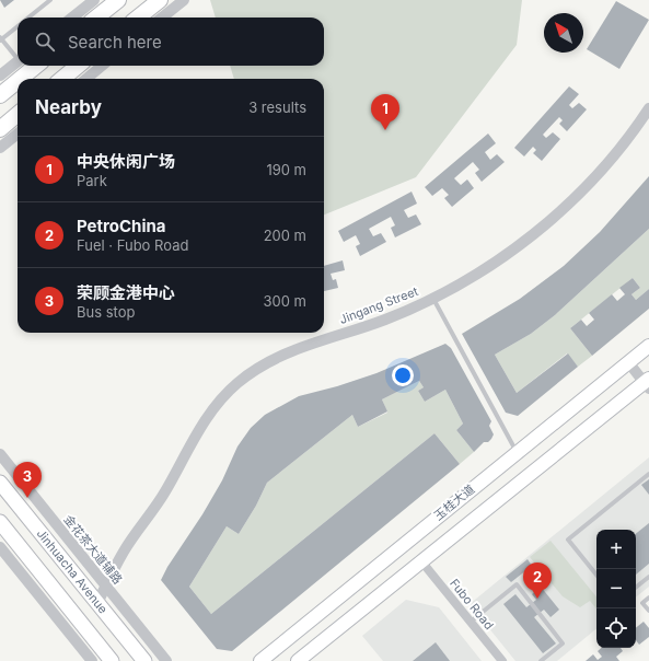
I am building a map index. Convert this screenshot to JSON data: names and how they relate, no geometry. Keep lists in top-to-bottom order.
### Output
{
  "streets": {
    "main road": ["玉桂大道", "Jinhuacha Avenue"],
    "street": ["Jingang Street", "金花茶大道辅路", "Fubo Road"]
  },
  "crossings": [
    ["Jingang Street", "金花茶大道辅路"],
    ["Jingang Street", "Jinhuacha Avenue"]
  ],
  "north": "top left",
  "page": {
    "search": "Search here",
    "heading": ["Nearby", "3 results"],
    "pins": ["1", "3", "2"],
    "list": [
      {
        "mark": "1",
        "name": "中央休闲广场",
        "note": "Park",
        "value": "190 m"
      },
      {
        "mark": "2",
        "name": "PetroChina",
        "note": "Fuel · Fubo Road",
        "value": "200 m"
      },
      {
        "mark": "3",
        "name": "荣顾金港中心",
        "note": "Bus stop",
        "value": "300 m"
      }
    ],
    "map_buttons": ["+", "−"]
  }
}
